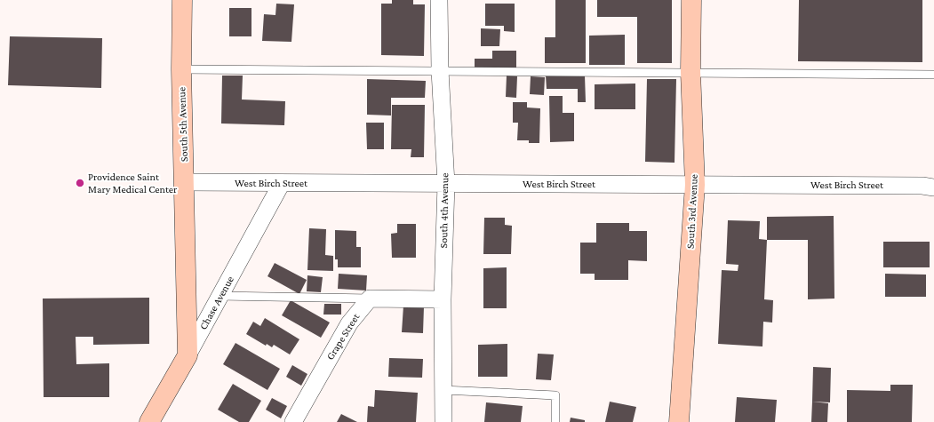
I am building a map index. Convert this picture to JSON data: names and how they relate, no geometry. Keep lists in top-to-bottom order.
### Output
{
  "streets": {
    "street": [
      "South 5th Avenue",
      "West Birch Street",
      "South 4th Avenue",
      "South 3rd Avenue",
      "Chase Avenue",
      "Grape Street"
    ]
  },
  "crossings": [
    ["South 5th Avenue", "West Birch Street"],
    ["South 5th Avenue", "Chase Avenue"],
    ["West Birch Street", "South 4th Avenue"],
    ["West Birch Street", "South 3rd Avenue"],
    ["West Birch Street", "Chase Avenue"]
  ],
  "places": ["Providence Saint Mary Medical Center"]
}
